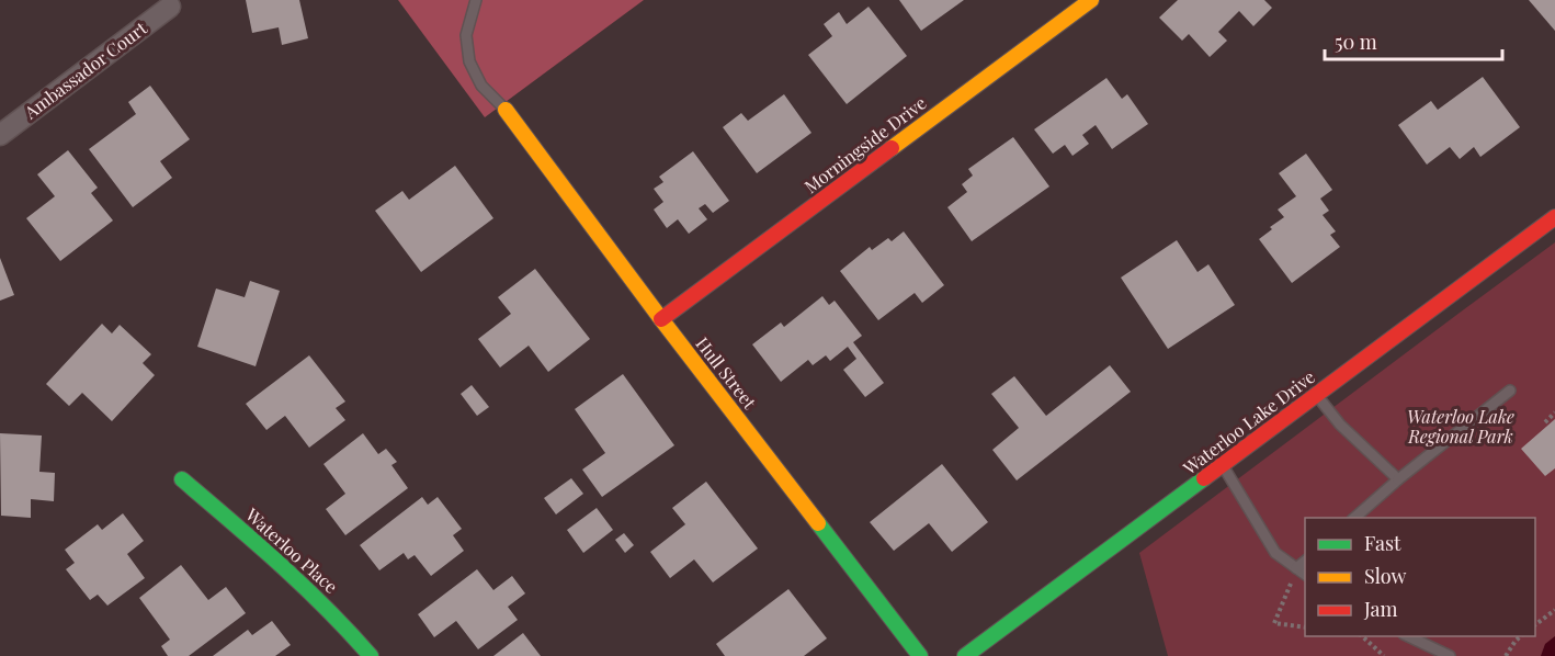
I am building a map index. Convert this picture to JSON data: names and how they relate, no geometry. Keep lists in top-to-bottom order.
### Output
{
  "streets": {
    "street": [
      "Ambassador Court",
      "Morningside Drive",
      "Hull Street",
      "Waterloo Lake Drive",
      "Waterloo Place"
    ]
  },
  "crossings": [
    ["Morningside Drive", "Hull Street"]
  ],
  "parks": ["Waterloo Lake Regional Park"],
  "legend": ["Fast", "Slow", "Jam"],
  "scale_bar": "50 m"
}
